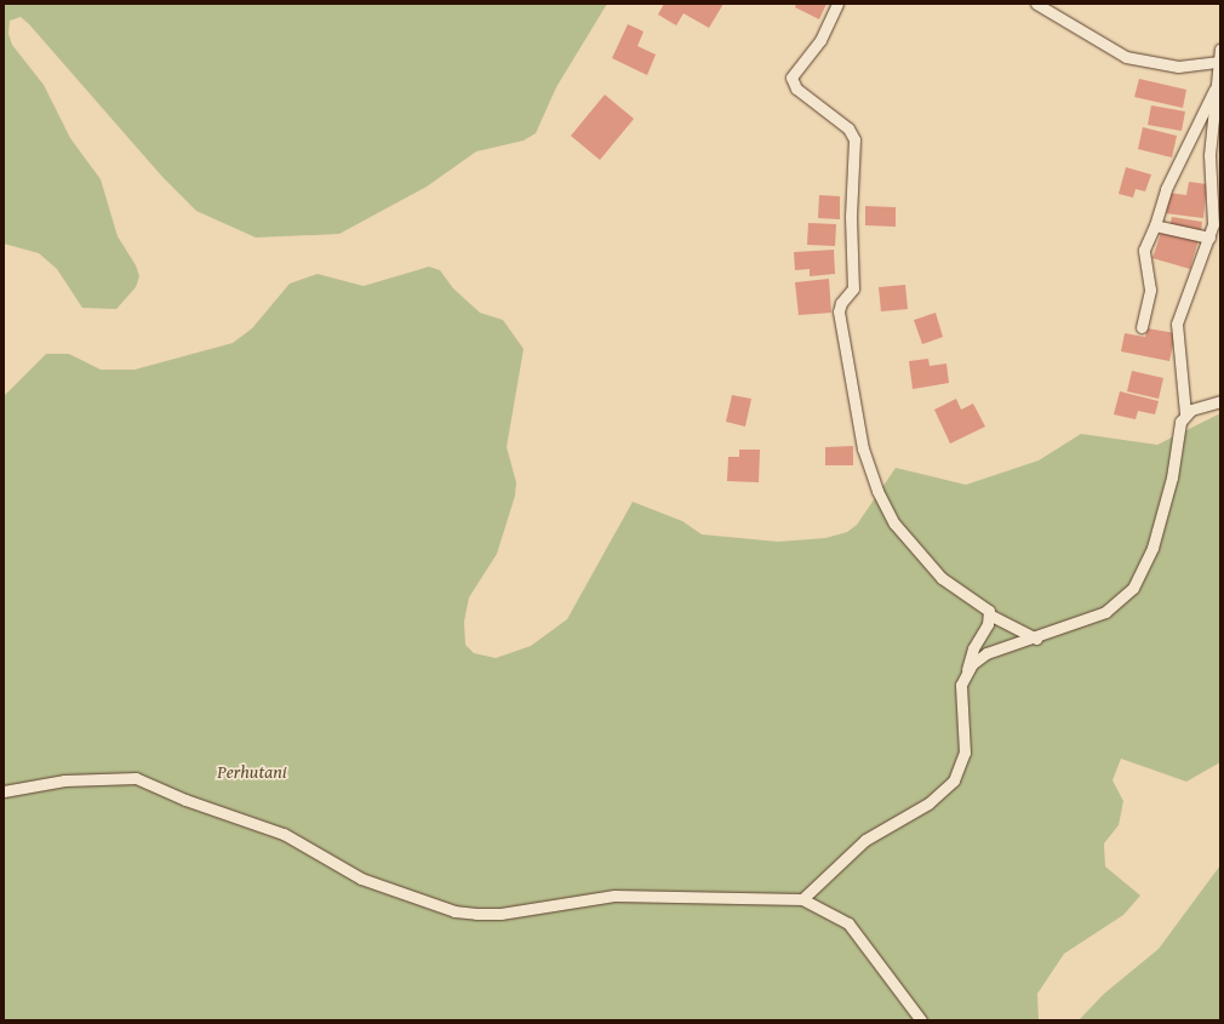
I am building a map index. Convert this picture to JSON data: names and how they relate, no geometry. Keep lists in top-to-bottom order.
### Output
{
  "parks": ["Perhutani"]
}
